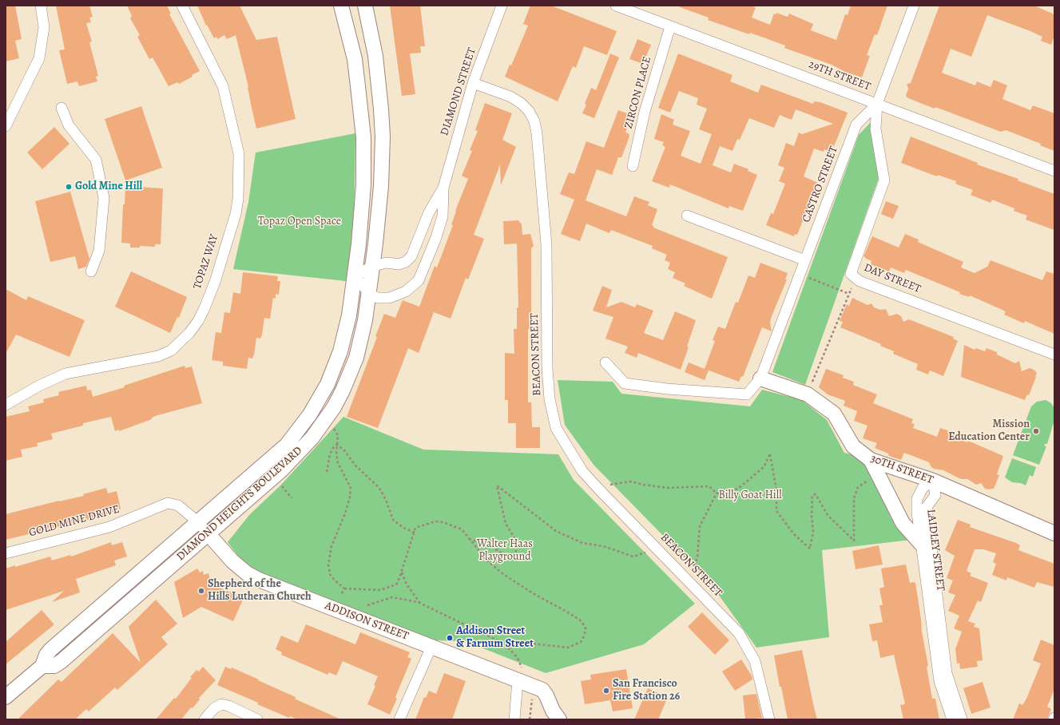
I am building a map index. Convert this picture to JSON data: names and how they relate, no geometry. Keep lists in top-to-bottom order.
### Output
{
  "streets": {
    "main road": ["30TH STREET", "DIAMOND HEIGHTS BOULEVARD", "ADDISON STREET"],
    "street": [
      "29TH STREET",
      "DIAMOND STREET",
      "ZIRCON PLACE",
      "CASTRO STREET",
      "TOPAZ WAY",
      "DAY STREET",
      "BEACON STREET",
      "GOLD MINE DRIVE",
      "LAIDLEY STREET"
    ]
  },
  "crossings": [
    ["29TH STREET", "ZIRCON PLACE"],
    ["29TH STREET", "CASTRO STREET"],
    ["29TH STREET", "DAY STREET"],
    ["DIAMOND STREET", "BEACON STREET"],
    ["DIAMOND STREET", "DIAMOND HEIGHTS BOULEVARD"],
    ["CASTRO STREET", "DAY STREET"],
    ["CASTRO STREET", "30TH STREET"],
    ["30TH STREET", "LAIDLEY STREET"],
    ["DIAMOND HEIGHTS BOULEVARD", "GOLD MINE DRIVE"],
    ["DIAMOND HEIGHTS BOULEVARD", "ADDISON STREET"],
    ["GOLD MINE DRIVE", "ADDISON STREET"]
  ],
  "parks": ["Topaz Open Space", "Billy Goat Hill", "Walter Haas Playground"],
  "places": [
    "Gold Mine Hill",
    "Mission Education Center",
    "Shepherd of the Hills Lutheran Church",
    "Addison Street & Farnum Street",
    "San Francisco Fire Station 26"
  ]
}
